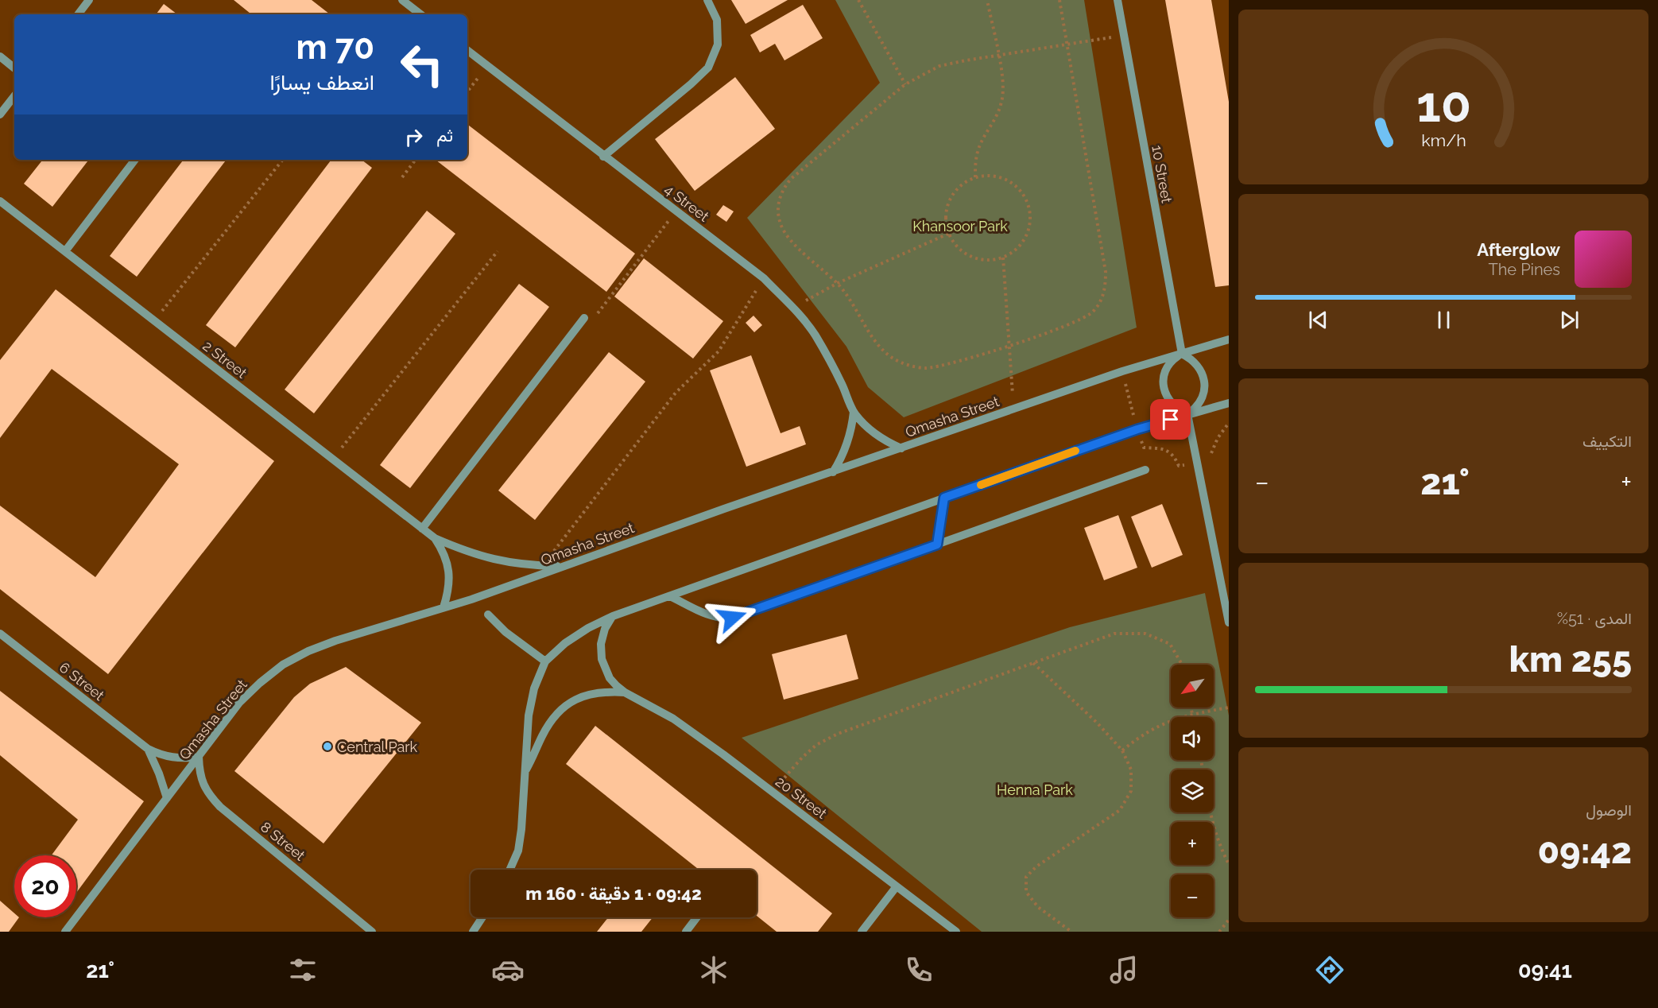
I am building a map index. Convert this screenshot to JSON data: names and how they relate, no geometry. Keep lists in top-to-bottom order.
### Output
{
  "streets": {
    "street": [
      "10 Street",
      "4 Street",
      "2 Street",
      "Qmasha Street",
      "6 Street",
      "20 Street",
      "8 Street"
    ]
  },
  "crossings": [
    ["10 Street", "Qmasha Street"],
    ["4 Street", "Qmasha Street"],
    ["2 Street", "Qmasha Street"],
    ["Qmasha Street", "6 Street"],
    ["Qmasha Street", "8 Street"],
    ["6 Street", "8 Street"]
  ],
  "parks": ["Khansoor Park", "Henna Park"],
  "places": ["Central Park"],
  "north": "bottom left",
  "page": {
    "turn": ["70 m", "انعطف يسارًا"],
    "then": "ثم",
    "song": ["Afterglow", "The Pines"],
    "tile": [
      "التكييف",
      ["المدى · 51%", "255 km"],
      ["الوصول", "09:42"]
    ],
    "heat": ["−", "21°", "+"],
    "map_buttons": ["+", "−"],
    "limit": "20",
    "trip": "09:42 · 1 دقيقة · 160 m",
    "tabs": ["09:41", "21°"],
    "gauge": ["10", "km/h"]
  }
}
